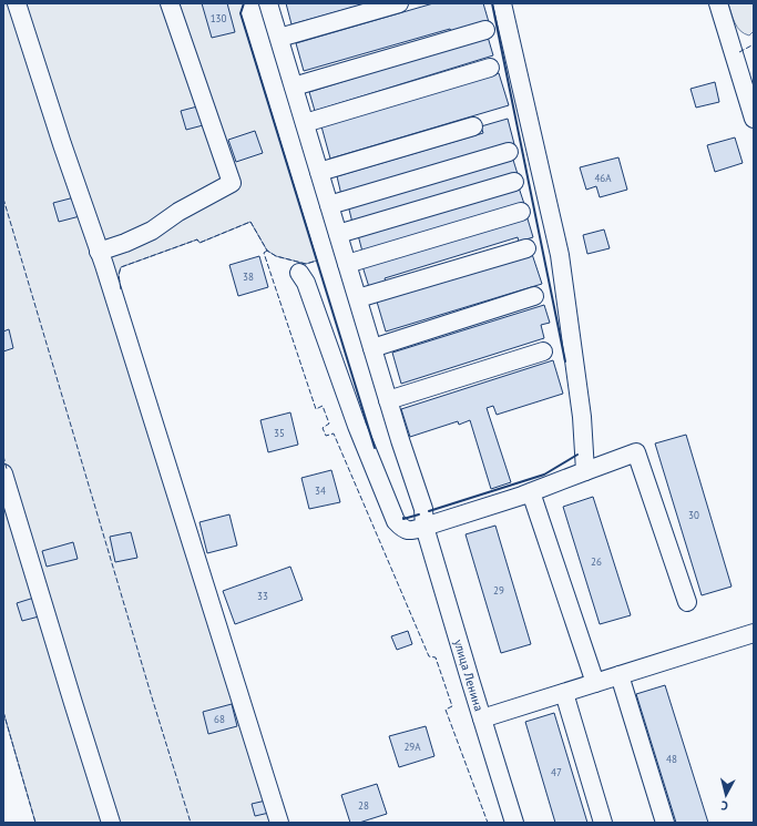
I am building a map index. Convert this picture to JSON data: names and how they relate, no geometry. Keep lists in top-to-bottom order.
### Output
{
  "streets": {
    "street": ["улица Ленина"]
  },
  "house_numbers": [
    "130",
    "46А",
    "38",
    "35",
    "34",
    "30",
    "26",
    "29",
    "33",
    "68",
    "29А",
    "48",
    "47",
    "28"
  ],
  "north": "bottom"
}
